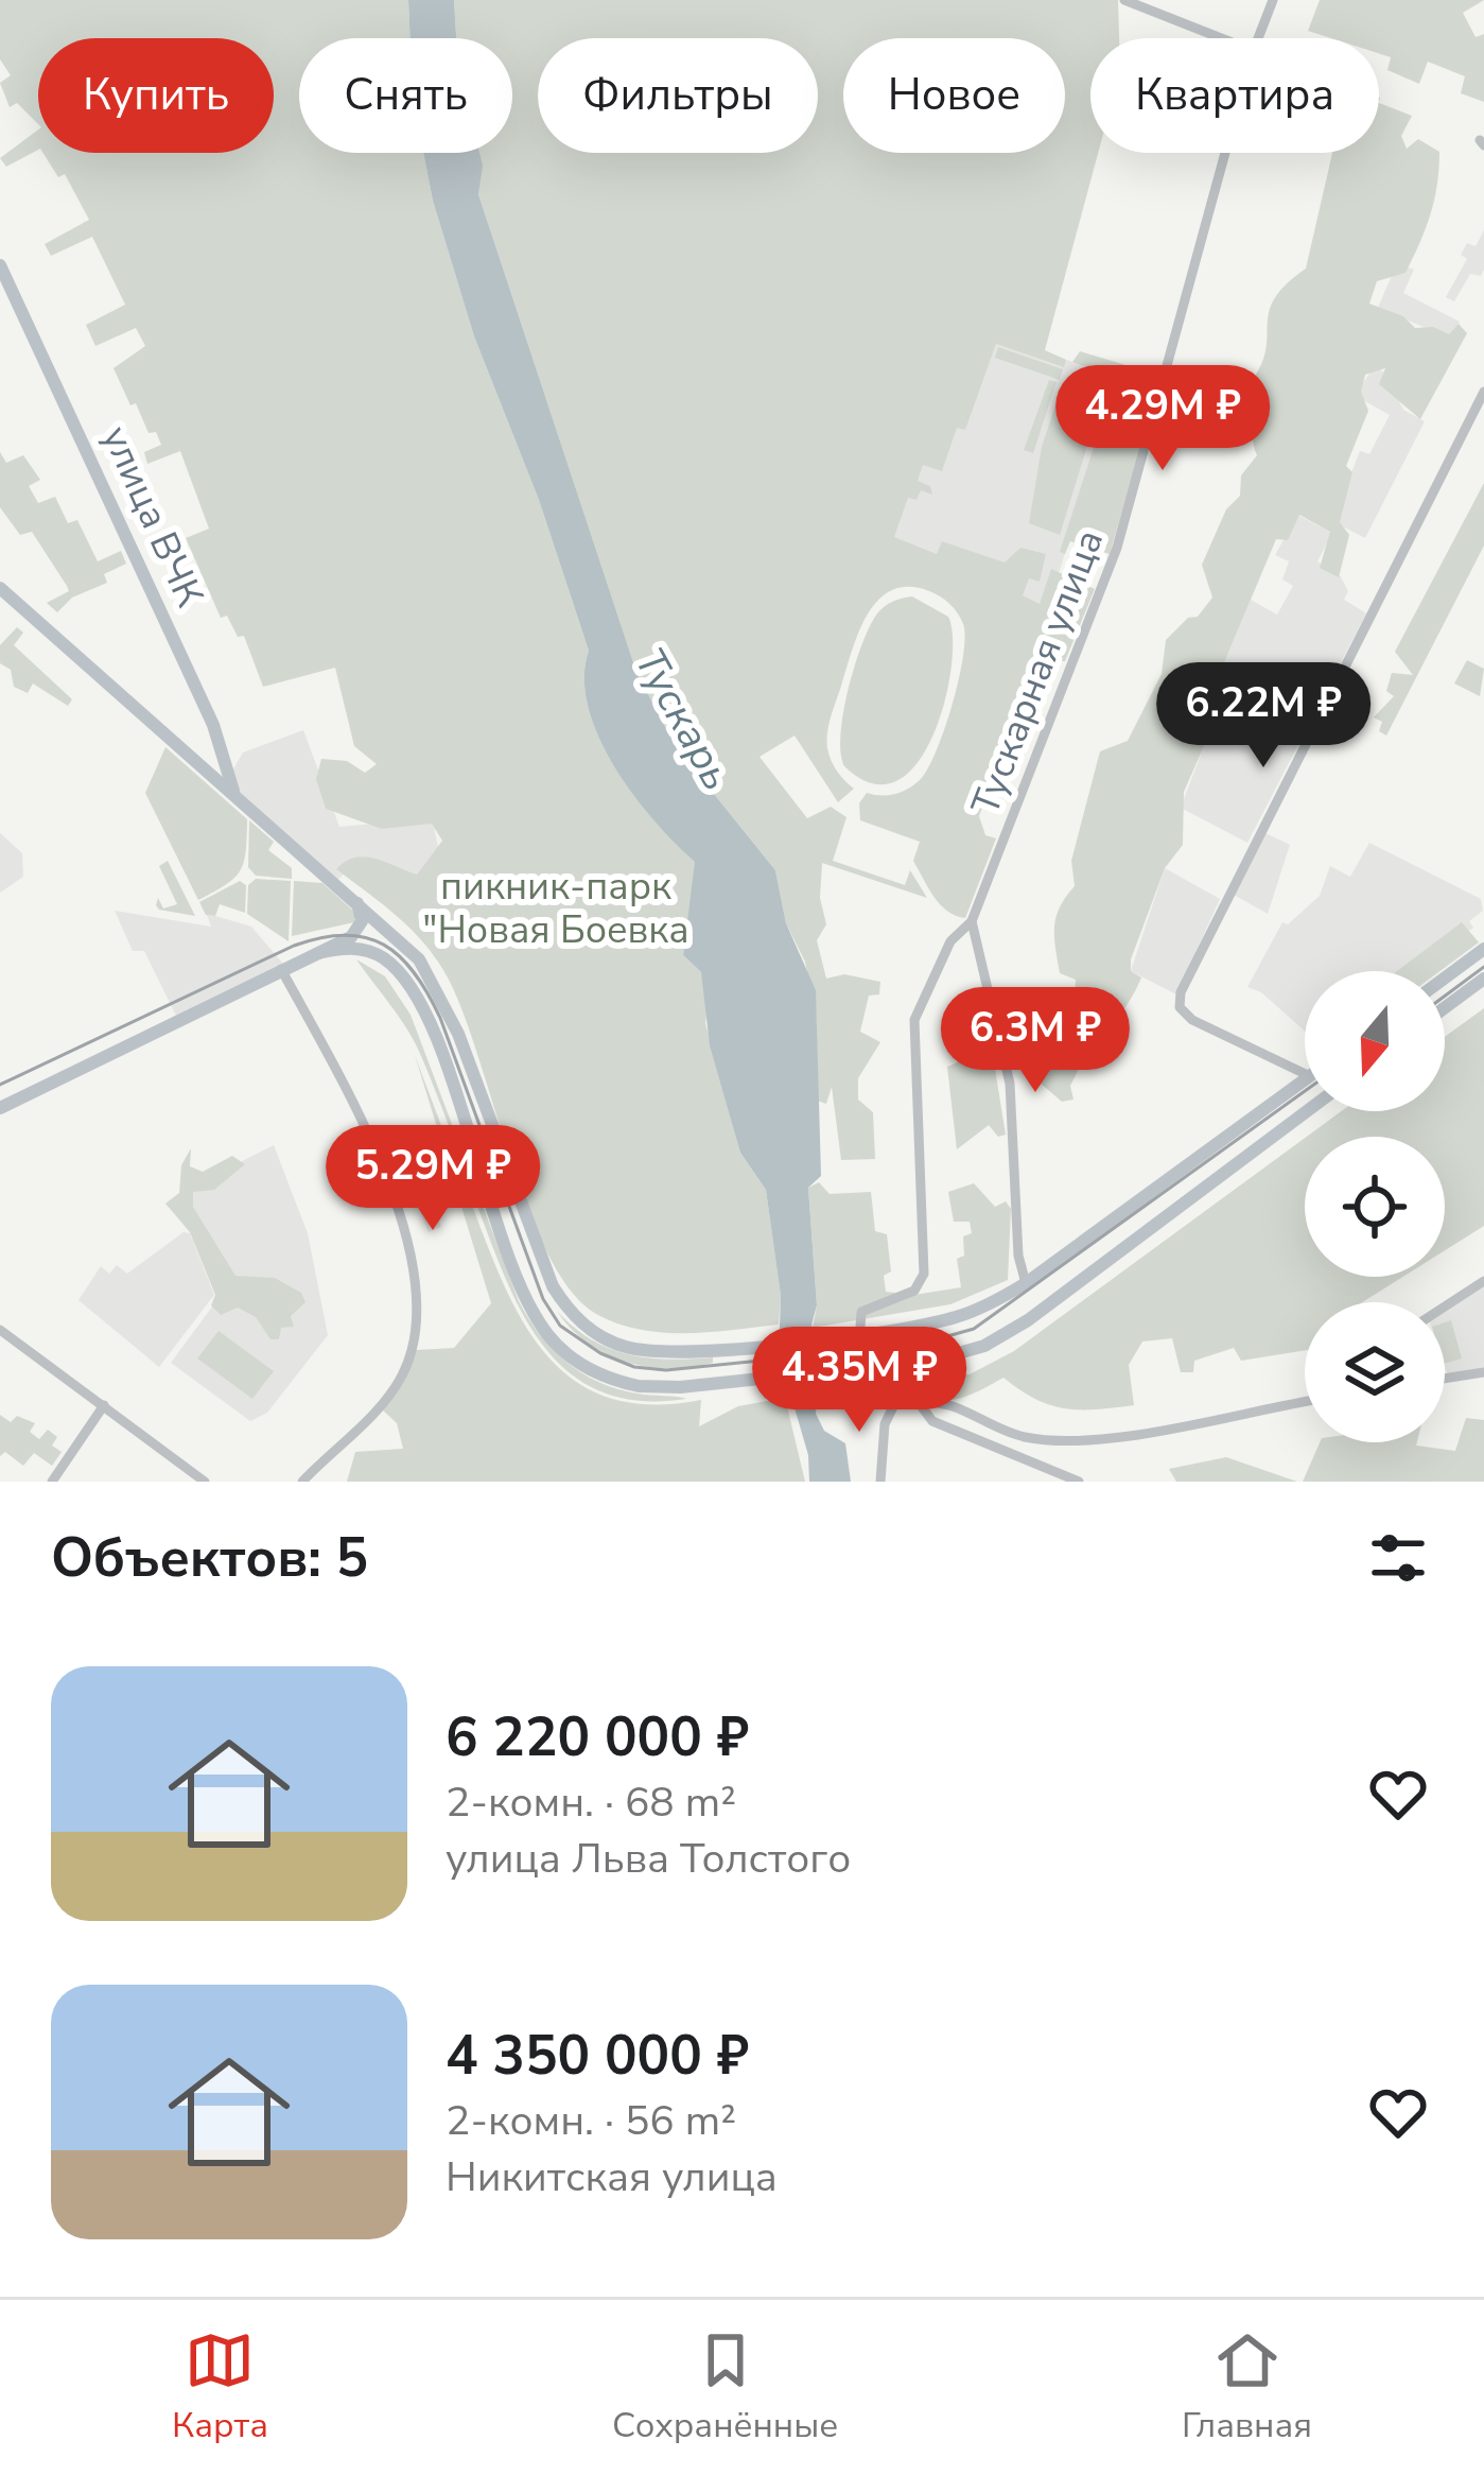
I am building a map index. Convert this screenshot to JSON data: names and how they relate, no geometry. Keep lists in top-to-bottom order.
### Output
{
  "streets": {
    "main road": ["улица ВЧК"],
    "street": ["Тускарная улица"]
  },
  "water": ["Тускарь"],
  "parks": ["пикник-парк \"Новая Боевка"],
  "north": "bottom",
  "page": {
    "chip": [
      "Купить",
      "Снять",
      "Фильтры",
      "Новое",
      "Квартира"
    ],
    "price": [
      "4.29M ₽",
      "6.22M ₽",
      "6.3M ₽",
      "5.29M ₽",
      "4.35M ₽"
    ],
    "heading": "Объектов: 5",
    "list": [
      {
        "name": "6 220 000 ₽",
        "note": "2-комн. · 68 m² · улица Льва Толстого"
      },
      {
        "name": "4 350 000 ₽",
        "note": "2-комн. · 56 m² · Никитская улица"
      }
    ],
    "tabs": ["Карта", "Сохранённые", "Главная"]
  }
}
